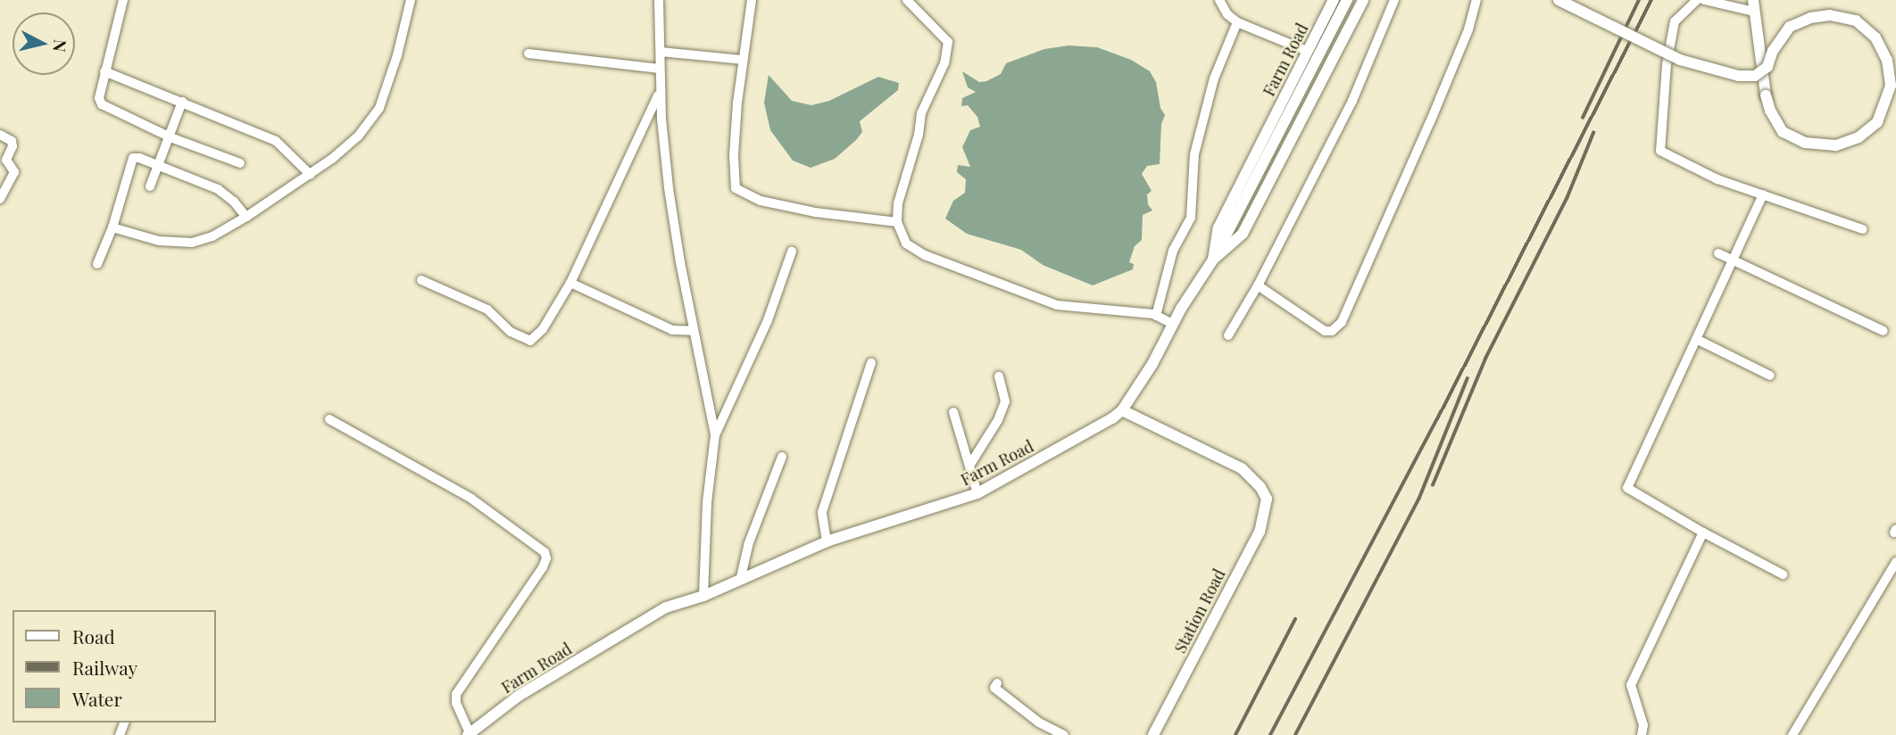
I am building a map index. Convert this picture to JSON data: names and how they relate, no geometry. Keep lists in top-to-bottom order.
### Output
{
  "streets": {
    "main road": ["Farm Road", "Station Road"]
  },
  "crossings": [
    ["Farm Road", "Station Road"]
  ],
  "legend": ["Road", "Railway", "Water"],
  "north": "right"
}
